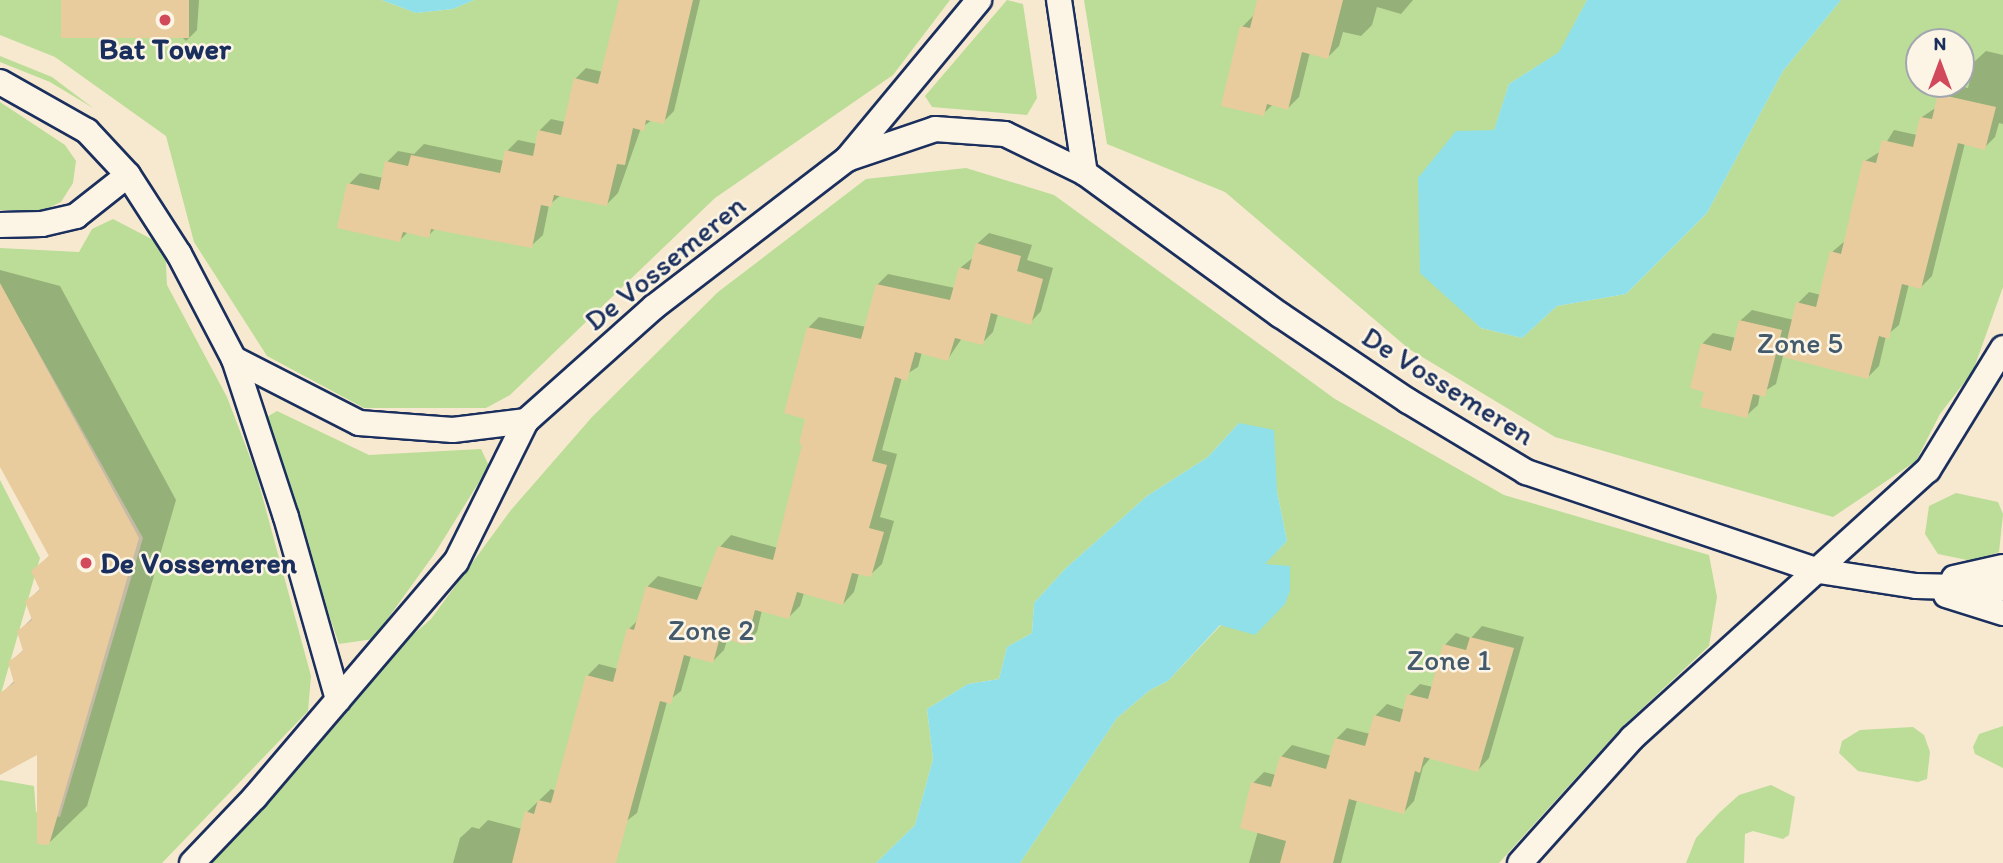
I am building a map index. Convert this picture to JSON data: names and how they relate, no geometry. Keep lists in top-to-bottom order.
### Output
{
  "streets": {
    "lane": ["De Vossemeren"]
  },
  "parks": ["Zone 5", "Zone 2", "Zone 1"],
  "places": ["Bat Tower", "De Vossemeren"],
  "north": "top"
}
